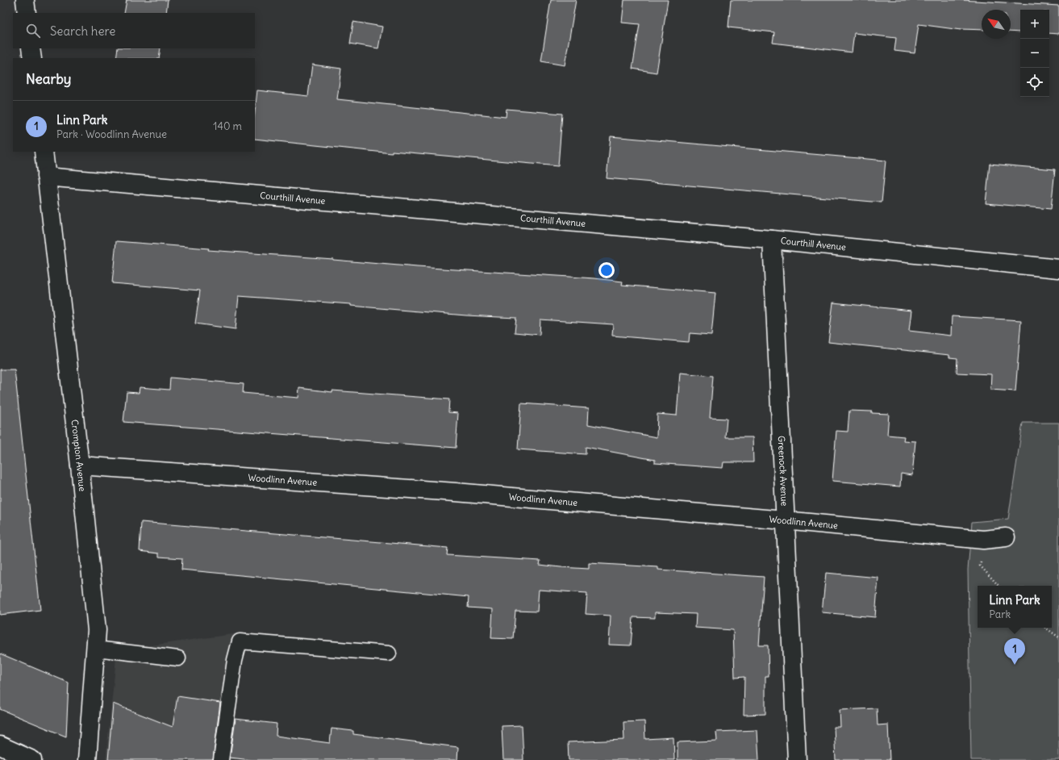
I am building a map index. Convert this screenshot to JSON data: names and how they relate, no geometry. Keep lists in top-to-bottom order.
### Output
{
  "streets": {
    "street": [
      "Courthill Avenue",
      "Crompton Avenue",
      "Greenock Avenue",
      "Woodlinn Avenue"
    ]
  },
  "crossings": [
    ["Courthill Avenue", "Crompton Avenue"],
    ["Courthill Avenue", "Greenock Avenue"],
    ["Crompton Avenue", "Woodlinn Avenue"],
    ["Greenock Avenue", "Woodlinn Avenue"]
  ],
  "north": "top left",
  "page": {
    "map_buttons": ["+", "−"],
    "search": "Search here",
    "heading": "Nearby",
    "list": [
      {
        "mark": "1",
        "name": "Linn Park",
        "note": "Park · Woodlinn Avenue",
        "value": "140 m"
      }
    ],
    "popup": ["Linn Park", "Park"],
    "pins": "1"
  }
}
